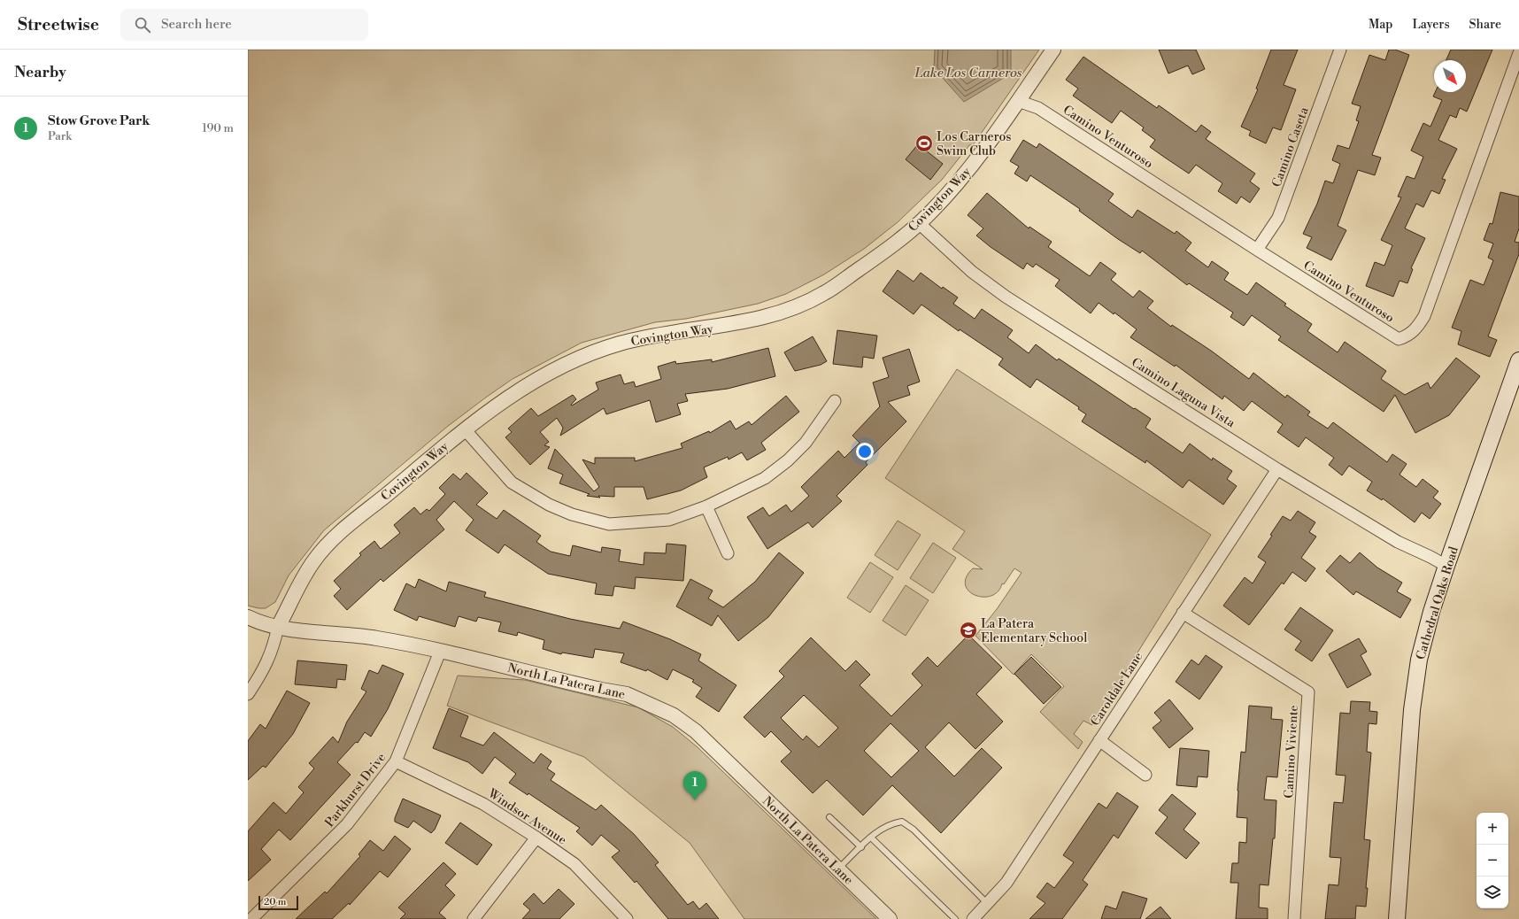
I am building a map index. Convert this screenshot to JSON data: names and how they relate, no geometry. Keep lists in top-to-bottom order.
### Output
{
  "streets": {
    "main road": ["Cathedral Oaks Road"],
    "street": [
      "Camino Venturoso",
      "Camino Caseta",
      "Covington Way",
      "Camino Laguna Vista",
      "North La Patera Lane",
      "Caroldale Lane",
      "Camino Viviente",
      "Parkhurst Drive",
      "Windsor Avenue"
    ]
  },
  "crossings": [
    ["Camino Venturoso", "Camino Caseta"],
    ["Camino Venturoso", "Covington Way"],
    ["Covington Way", "Camino Laguna Vista"],
    ["Covington Way", "North La Patera Lane"],
    ["Camino Laguna Vista", "Cathedral Oaks Road"],
    ["Camino Laguna Vista", "Caroldale Lane"],
    ["North La Patera Lane", "Parkhurst Drive"],
    ["Caroldale Lane", "Camino Viviente"],
    ["Parkhurst Drive", "Windsor Avenue"]
  ],
  "water": ["Lake Los Carneros"],
  "places": {
    "sports": ["Los Carneros Swim Club"],
    "school or university": ["La Patera Elementary School"]
  },
  "scale_bar": "20 m",
  "north": "bottom right",
  "page": {
    "header": "Streetwise",
    "search": "Search here",
    "nav": ["Map", "Layers", "Share"],
    "heading": "Nearby",
    "list": [
      {
        "mark": "1",
        "name": "Stow Grove Park",
        "note": "Park",
        "value": "190 m"
      }
    ],
    "pins": "1",
    "map_buttons": ["+", "−"],
    "scale": "20 m"
  }
}
